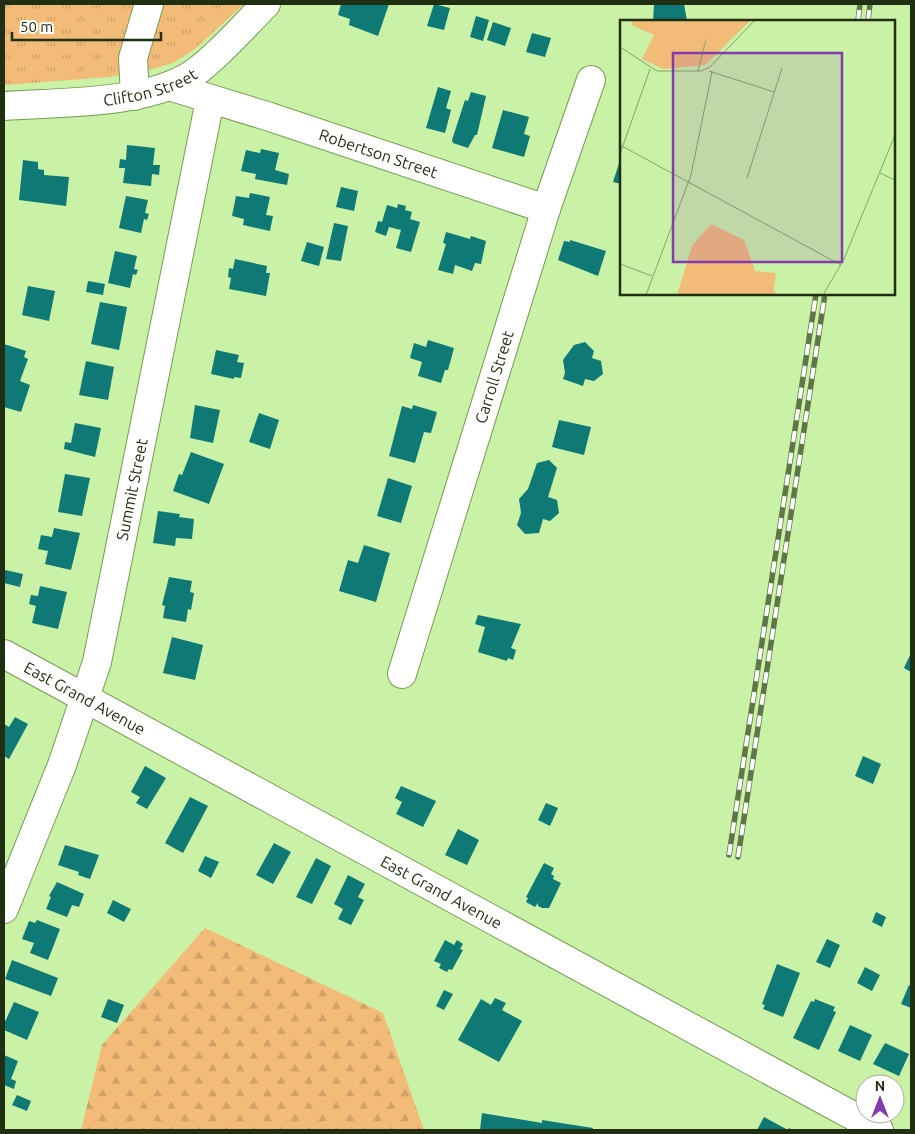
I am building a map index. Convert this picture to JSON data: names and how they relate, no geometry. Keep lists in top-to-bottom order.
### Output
{
  "streets": {
    "street": [
      "Clifton Street",
      "Robertson Street",
      "Carroll Street",
      "Summit Street",
      "East Grand Avenue"
    ]
  },
  "crossings": [
    ["Robertson Street", "Carroll Street"],
    ["Robertson Street", "Summit Street"],
    ["Summit Street", "East Grand Avenue"]
  ],
  "scale_bar": "50 m",
  "north": "top"
}
